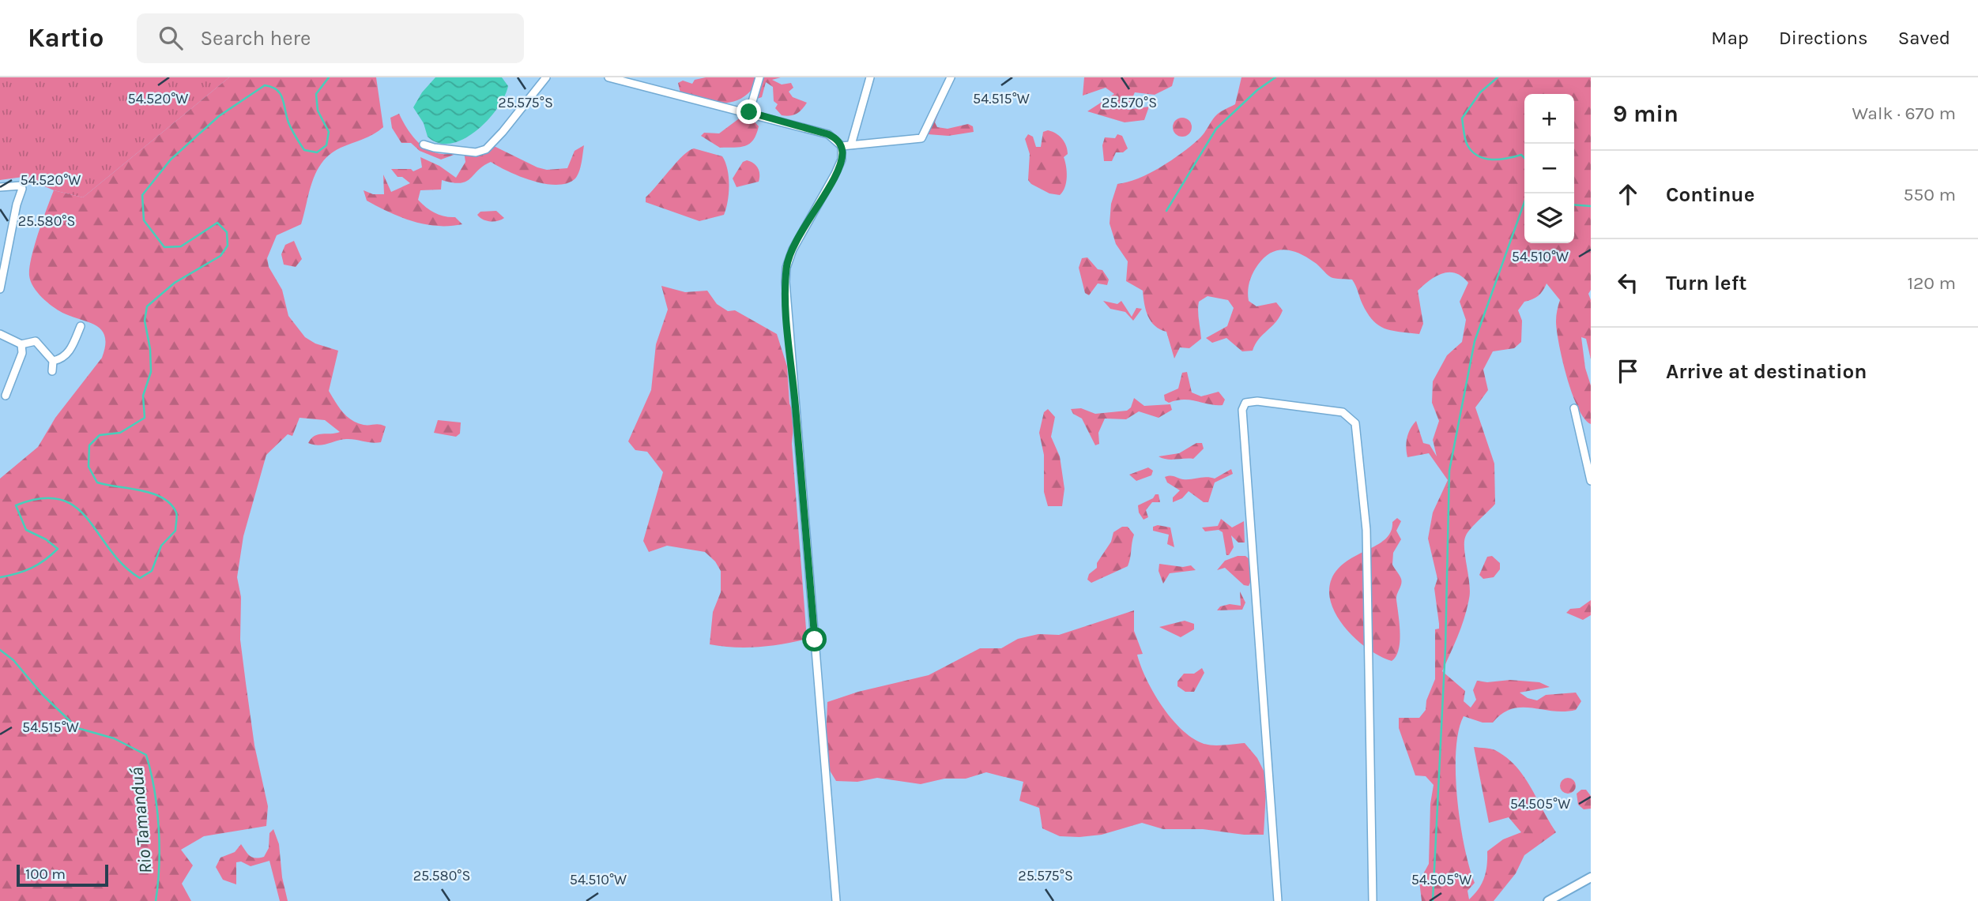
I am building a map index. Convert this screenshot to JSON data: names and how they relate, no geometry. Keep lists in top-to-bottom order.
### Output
{
  "water": ["Rio Tamanduá"],
  "scale_bar": "100 m",
  "page": {
    "header": "Kartio",
    "search": "Search here",
    "nav": ["Map", "Directions", "Saved"],
    "heading": ["9 min", "Walk · 670 m"],
    "map_buttons": ["+", "−"],
    "list": [
      ["Continue", "550 m"],
      ["Turn left", "120 m"],
      "Arrive at destination"
    ],
    "scale": "100 m"
  },
  "coordinates": [
    "54.520°W",
    "54.515°W",
    "25.570°S",
    "25.575°S",
    "25.580°S",
    "54.510°W",
    "54.505°W"
  ]
}
